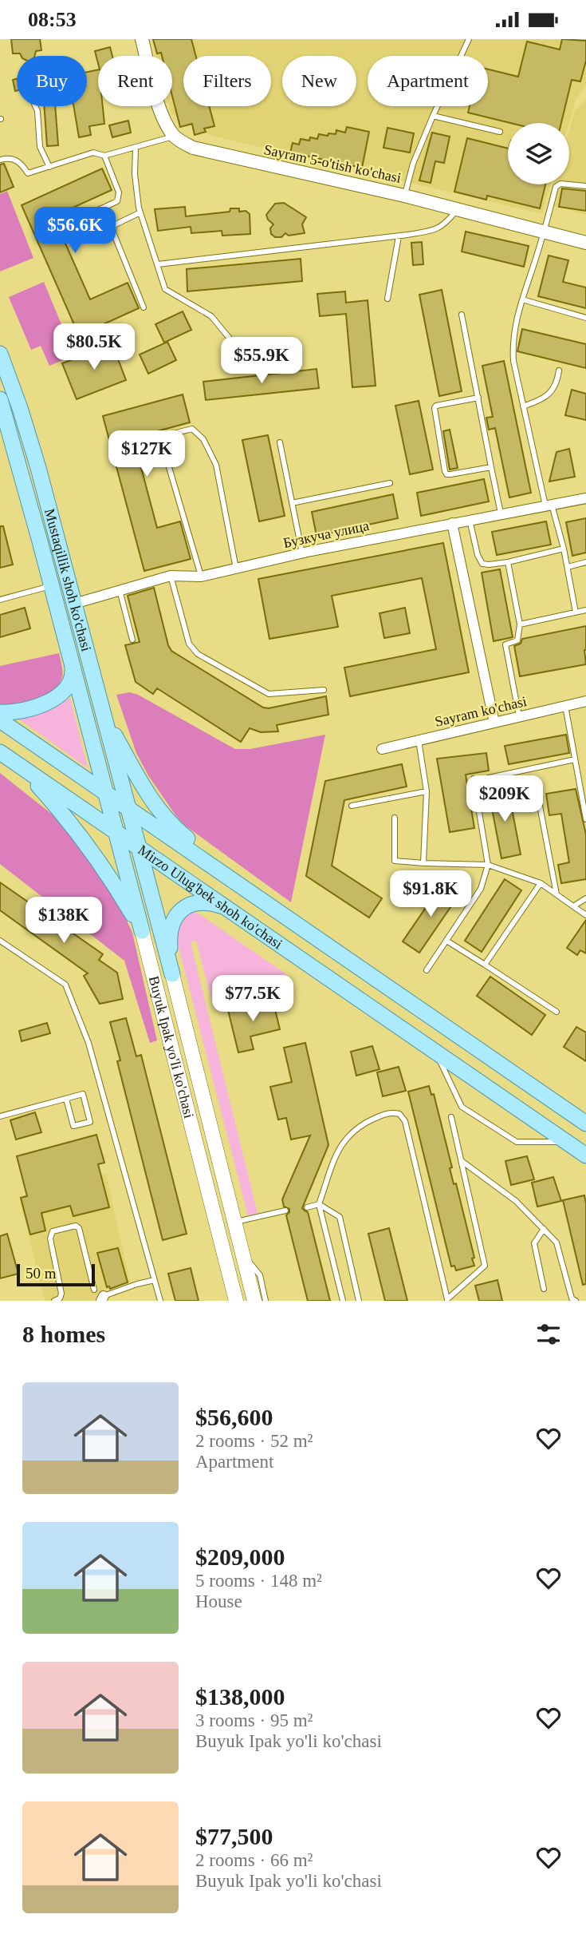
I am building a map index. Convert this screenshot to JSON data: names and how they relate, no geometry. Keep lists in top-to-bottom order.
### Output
{
  "streets": {
    "main road": ["Mustaqillik shoh ko'chasi", "Mirzo Ulug'bek shoh ko'chasi", "Buyuk Ipak yo'li ko'chasi"],
    "street": ["Sayram 5-o'tish ko'chasi", "Бузкуча улица", "Sayram ko'chasi"]
  },
  "crossings": [
    ["Бузкуча улица", "Mustaqillik shoh ko'chasi"],
    ["Mustaqillik shoh ko'chasi", "Mirzo Ulug'bek shoh ko'chasi"],
    ["Mustaqillik shoh ko'chasi", "Buyuk Ipak yo'li ko'chasi"],
    ["Mirzo Ulug'bek shoh ko'chasi", "Buyuk Ipak yo'li ko'chasi"]
  ],
  "scale_bar": "50 m",
  "page": {
    "status": "08:53",
    "chip": [
      "Buy",
      "Rent",
      "Filters",
      "New",
      "Apartment"
    ],
    "price": [
      "$56.6K",
      "$80.5K",
      "$55.9K",
      "$127K",
      "$209K",
      "$91.8K",
      "$138K",
      "$77.5K"
    ],
    "scale": "50 m",
    "heading": "8 homes",
    "list": [
      {
        "name": "$56,600",
        "note": "2 rooms · 52 m² · Apartment"
      },
      {
        "name": "$209,000",
        "note": "5 rooms · 148 m² · House"
      },
      {
        "name": "$138,000",
        "note": "3 rooms · 95 m² · Buyuk Ipak yo'li ko'chasi"
      },
      {
        "name": "$77,500",
        "note": "2 rooms · 66 m² · Buyuk Ipak yo'li ko'chasi"
      }
    ]
  }
}
